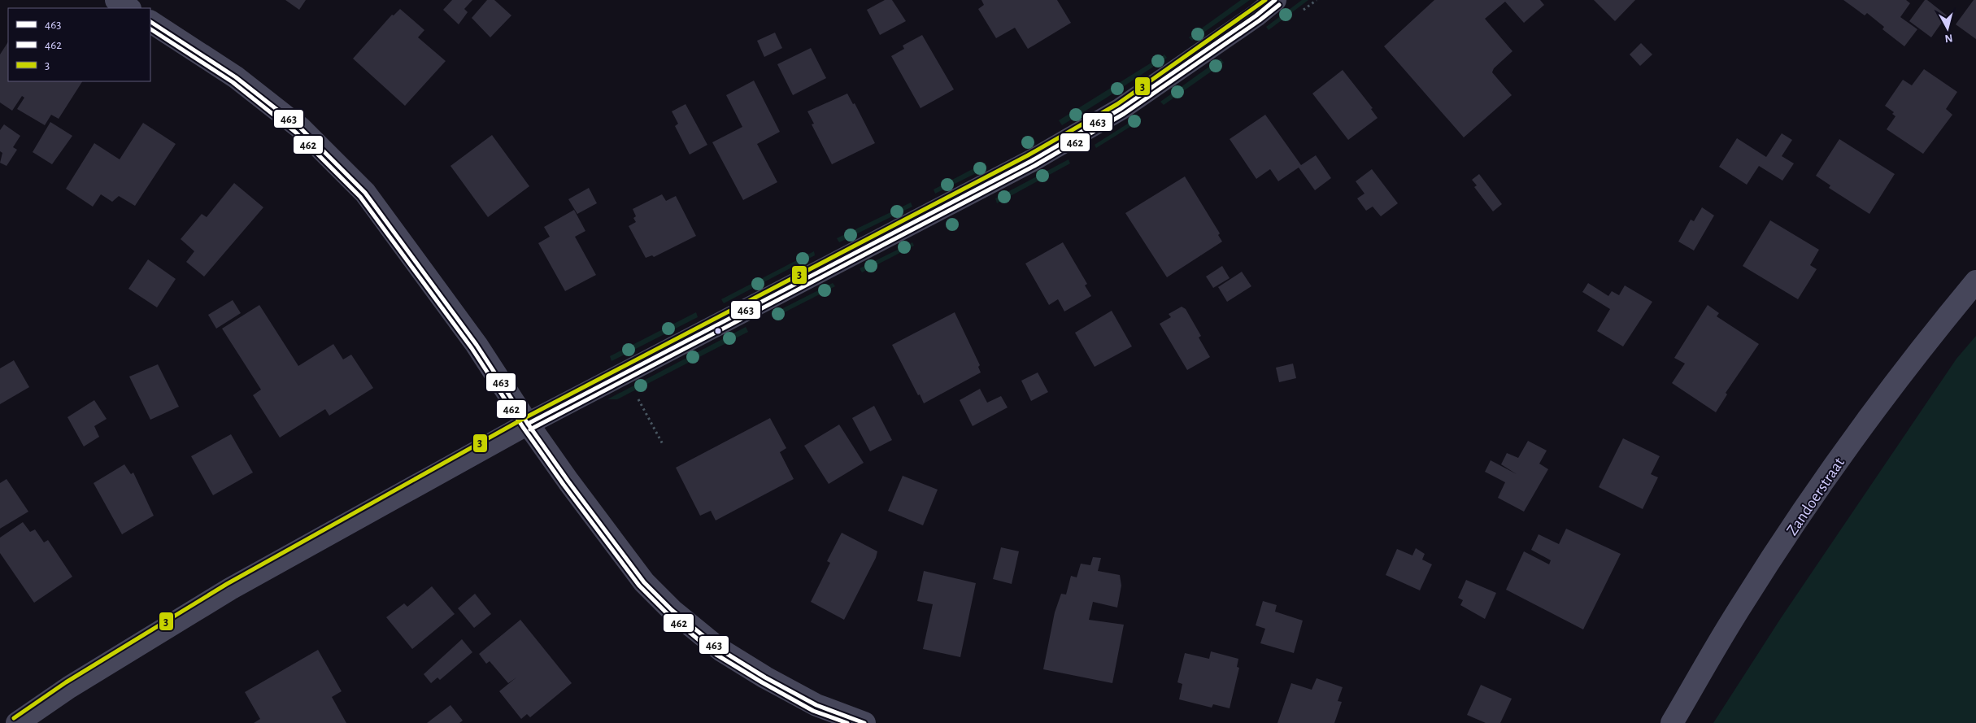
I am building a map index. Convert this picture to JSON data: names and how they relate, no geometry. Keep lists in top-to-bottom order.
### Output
{
  "streets": {
    "street": ["Zandoerstraat"]
  },
  "lines": ["transit line 463", "transit line 3", "transit line 462"],
  "legend": ["463", "462", "3"],
  "north": "bottom"
}
